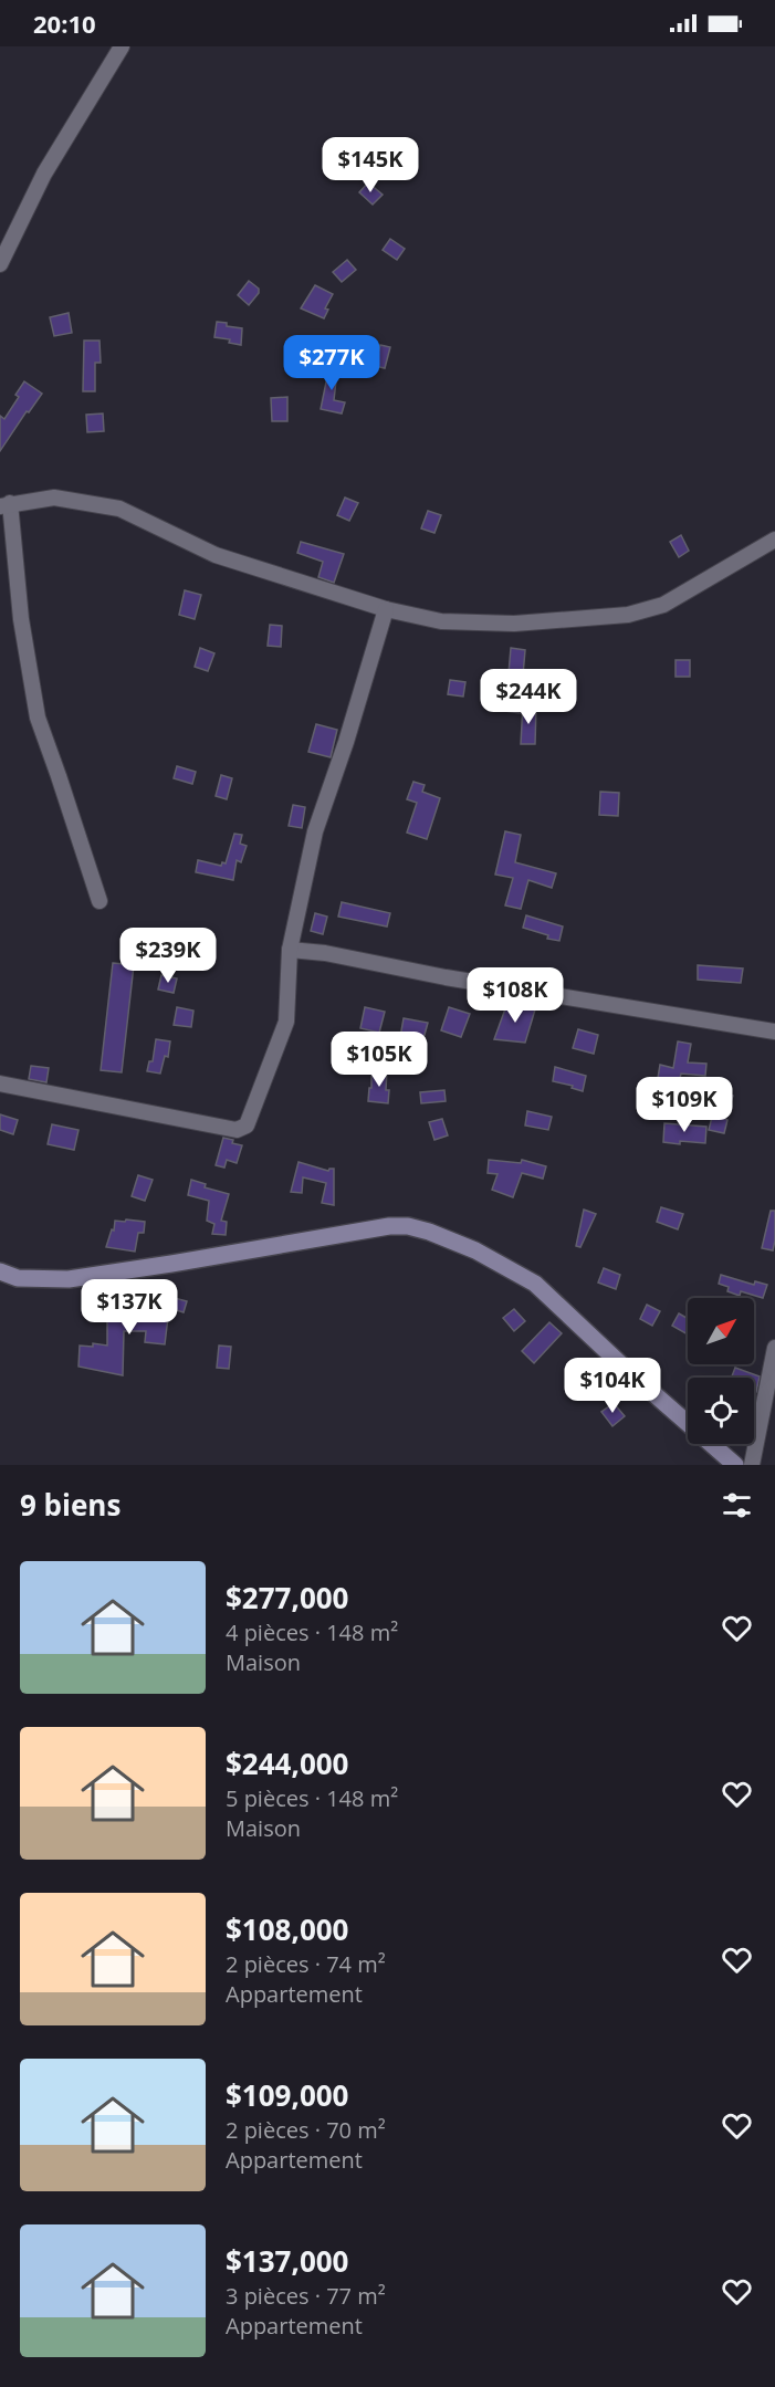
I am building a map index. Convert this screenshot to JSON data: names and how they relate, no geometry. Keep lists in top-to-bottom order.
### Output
{
  "north": "top right",
  "page": {
    "status": "20:10",
    "price": [
      "$145K",
      "$277K",
      "$244K",
      "$239K",
      "$108K",
      "$105K",
      "$109K",
      "$137K",
      "$104K"
    ],
    "heading": "9 biens",
    "list": [
      {
        "name": "$277,000",
        "note": "4 pièces · 148 m² · Maison"
      },
      {
        "name": "$244,000",
        "note": "5 pièces · 148 m² · Maison"
      },
      {
        "name": "$108,000",
        "note": "2 pièces · 74 m² · Appartement"
      },
      {
        "name": "$109,000",
        "note": "2 pièces · 70 m² · Appartement"
      },
      {
        "name": "$137,000",
        "note": "3 pièces · 77 m² · Appartement"
      }
    ]
  }
}
